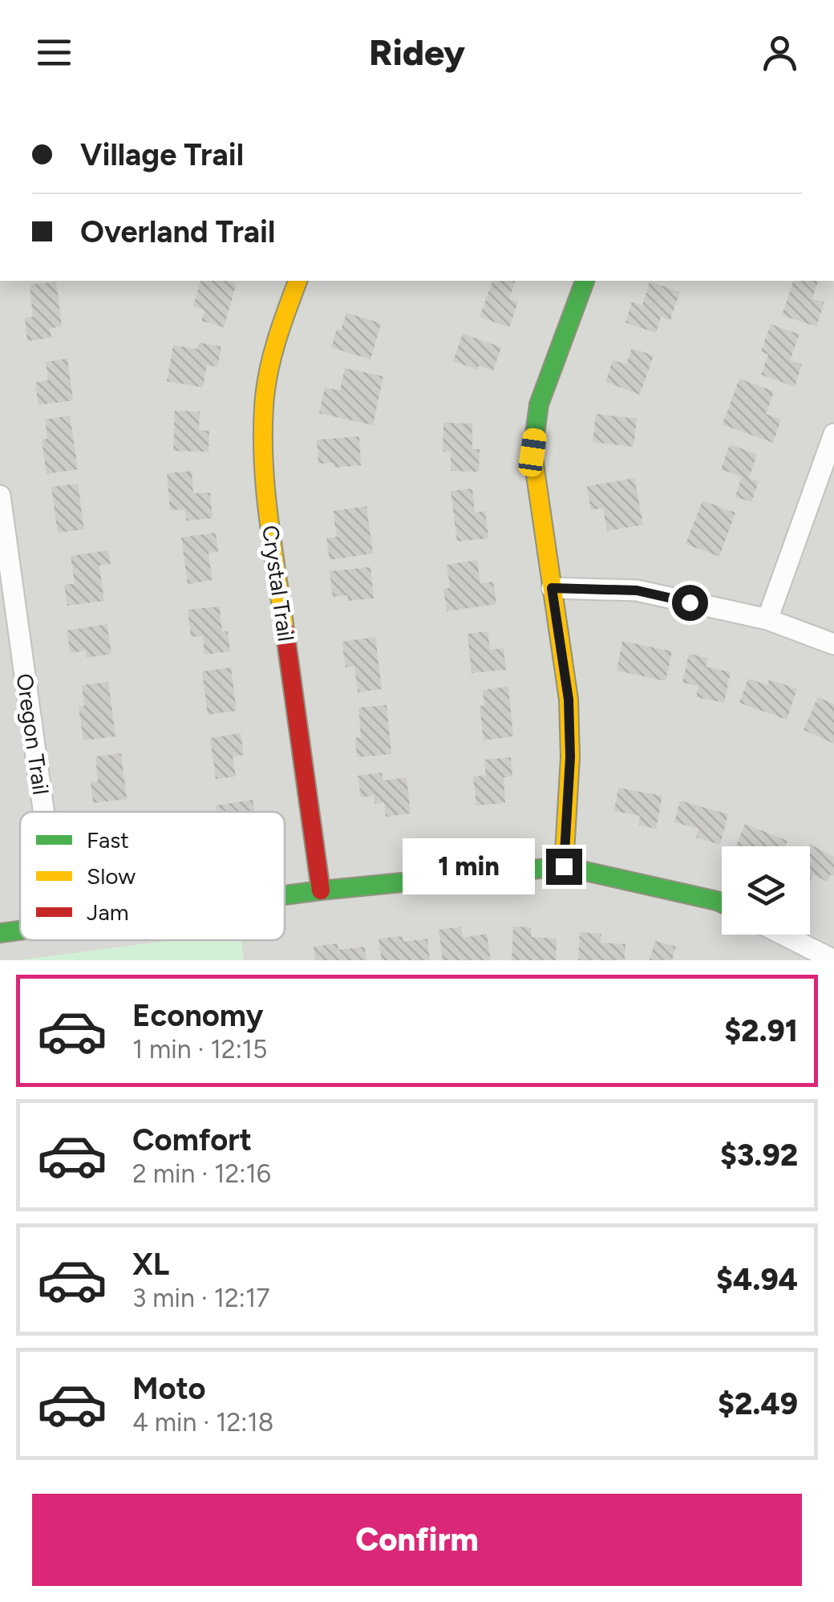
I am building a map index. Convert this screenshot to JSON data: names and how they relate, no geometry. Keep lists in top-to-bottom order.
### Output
{
  "streets": {
    "street": ["Crystal Trail", "Oregon Trail"]
  },
  "legend": ["Fast", "Slow", "Jam"],
  "page": {
    "header": "Ridey",
    "banner": ["Village Trail", "Overland Trail"],
    "bubble": "1 min",
    "list": [
      {
        "name": "Economy",
        "note": "1 min · 12:15",
        "value": "$2.91"
      },
      {
        "name": "Comfort",
        "note": "2 min · 12:16",
        "value": "$3.92"
      },
      {
        "name": "XL",
        "note": "3 min · 12:17",
        "value": "$4.94"
      },
      {
        "name": "Moto",
        "note": "4 min · 12:18",
        "value": "$2.49"
      }
    ],
    "buttons": "Confirm"
  }
}
